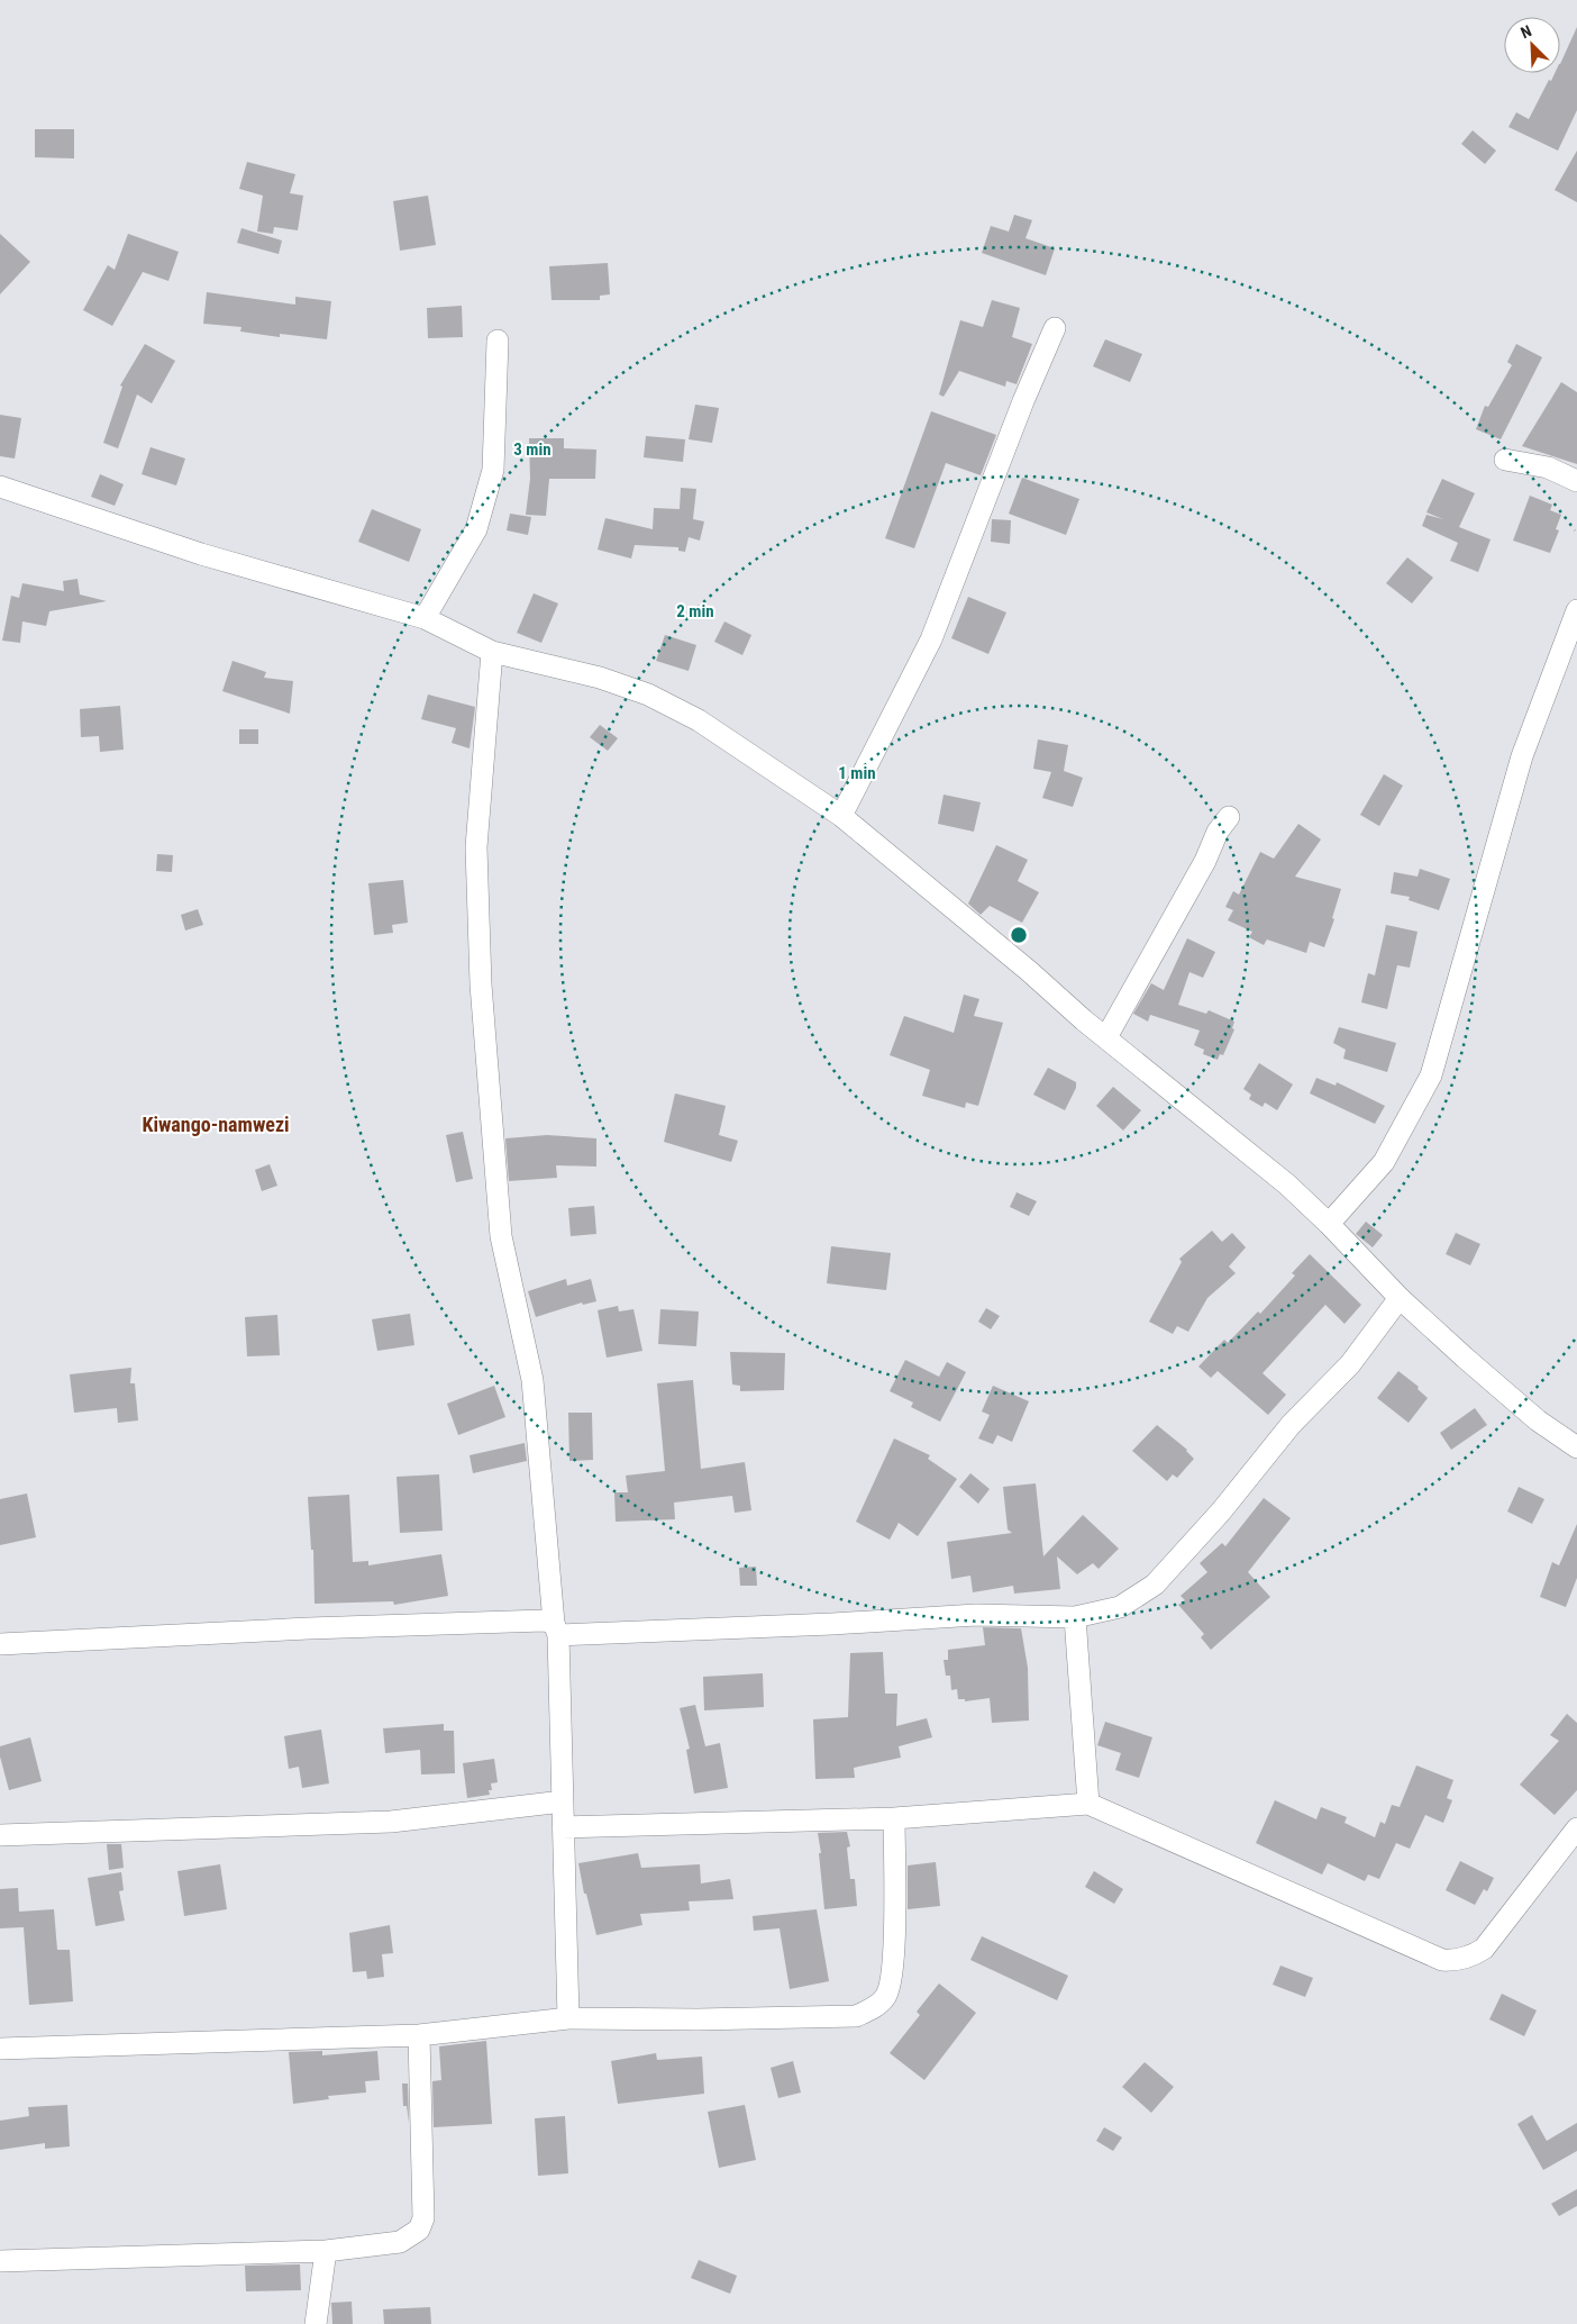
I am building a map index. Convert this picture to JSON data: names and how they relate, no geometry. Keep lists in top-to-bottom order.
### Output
{
  "districts": ["Kiwango-namwezi"],
  "north": "top left",
  "rings": ["3 min", "2 min", "1 min"]
}
